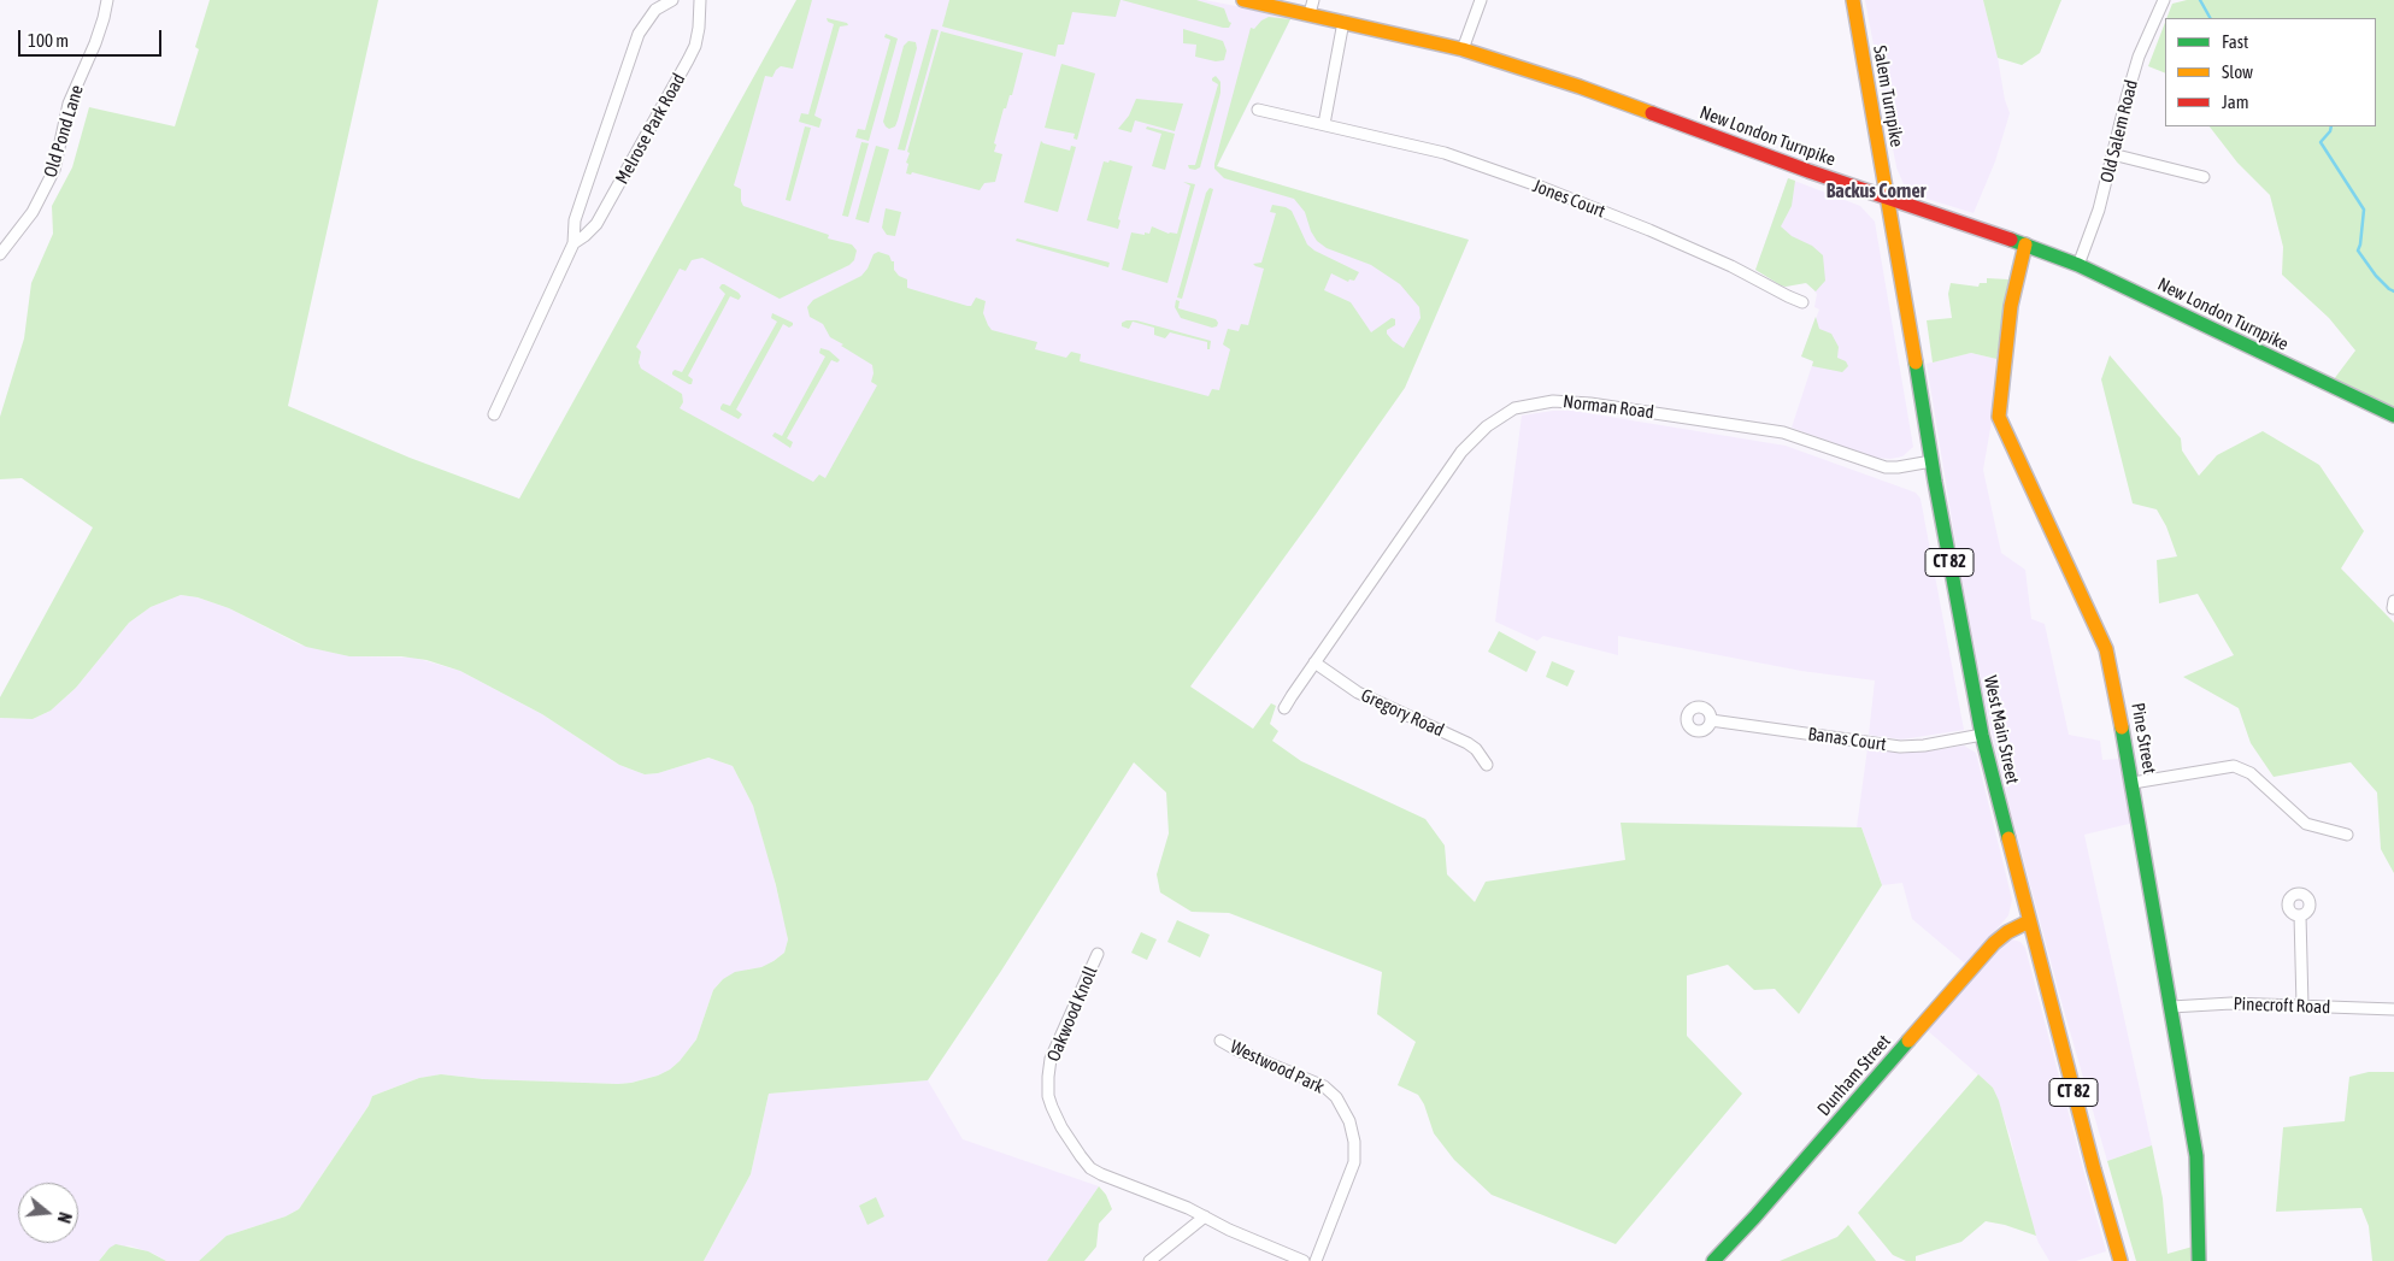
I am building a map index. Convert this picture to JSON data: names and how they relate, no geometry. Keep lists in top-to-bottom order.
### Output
{
  "streets": {
    "main road": [
      "Salem Turnpike",
      "New London Turnpike",
      "CT 82",
      "West Main Street",
      "Pine Street",
      "Dunham Street"
    ],
    "street": [
      "Melrose Park Road",
      "Old Pond Lane",
      "Old Salem Road",
      "Jones Court",
      "Norman Road",
      "Gregory Road",
      "Banas Court",
      "Pinecroft Road",
      "Oakwood Knoll",
      "Westwood Park"
    ]
  },
  "crossings": [
    ["Salem Turnpike", "New London Turnpike"],
    ["Salem Turnpike", "West Main Street"],
    ["Old Salem Road", "New London Turnpike"],
    ["New London Turnpike", "West Main Street"],
    ["New London Turnpike", "Pine Street"],
    ["Norman Road", "Gregory Road"],
    ["Norman Road", "West Main Street"],
    ["West Main Street", "Banas Court"],
    ["West Main Street", "Dunham Street"],
    ["Pine Street", "Pinecroft Road"]
  ],
  "districts": ["Backus Corner"],
  "legend": ["Fast", "Slow", "Jam"],
  "scale_bar": "100 m",
  "north": "right"
}
